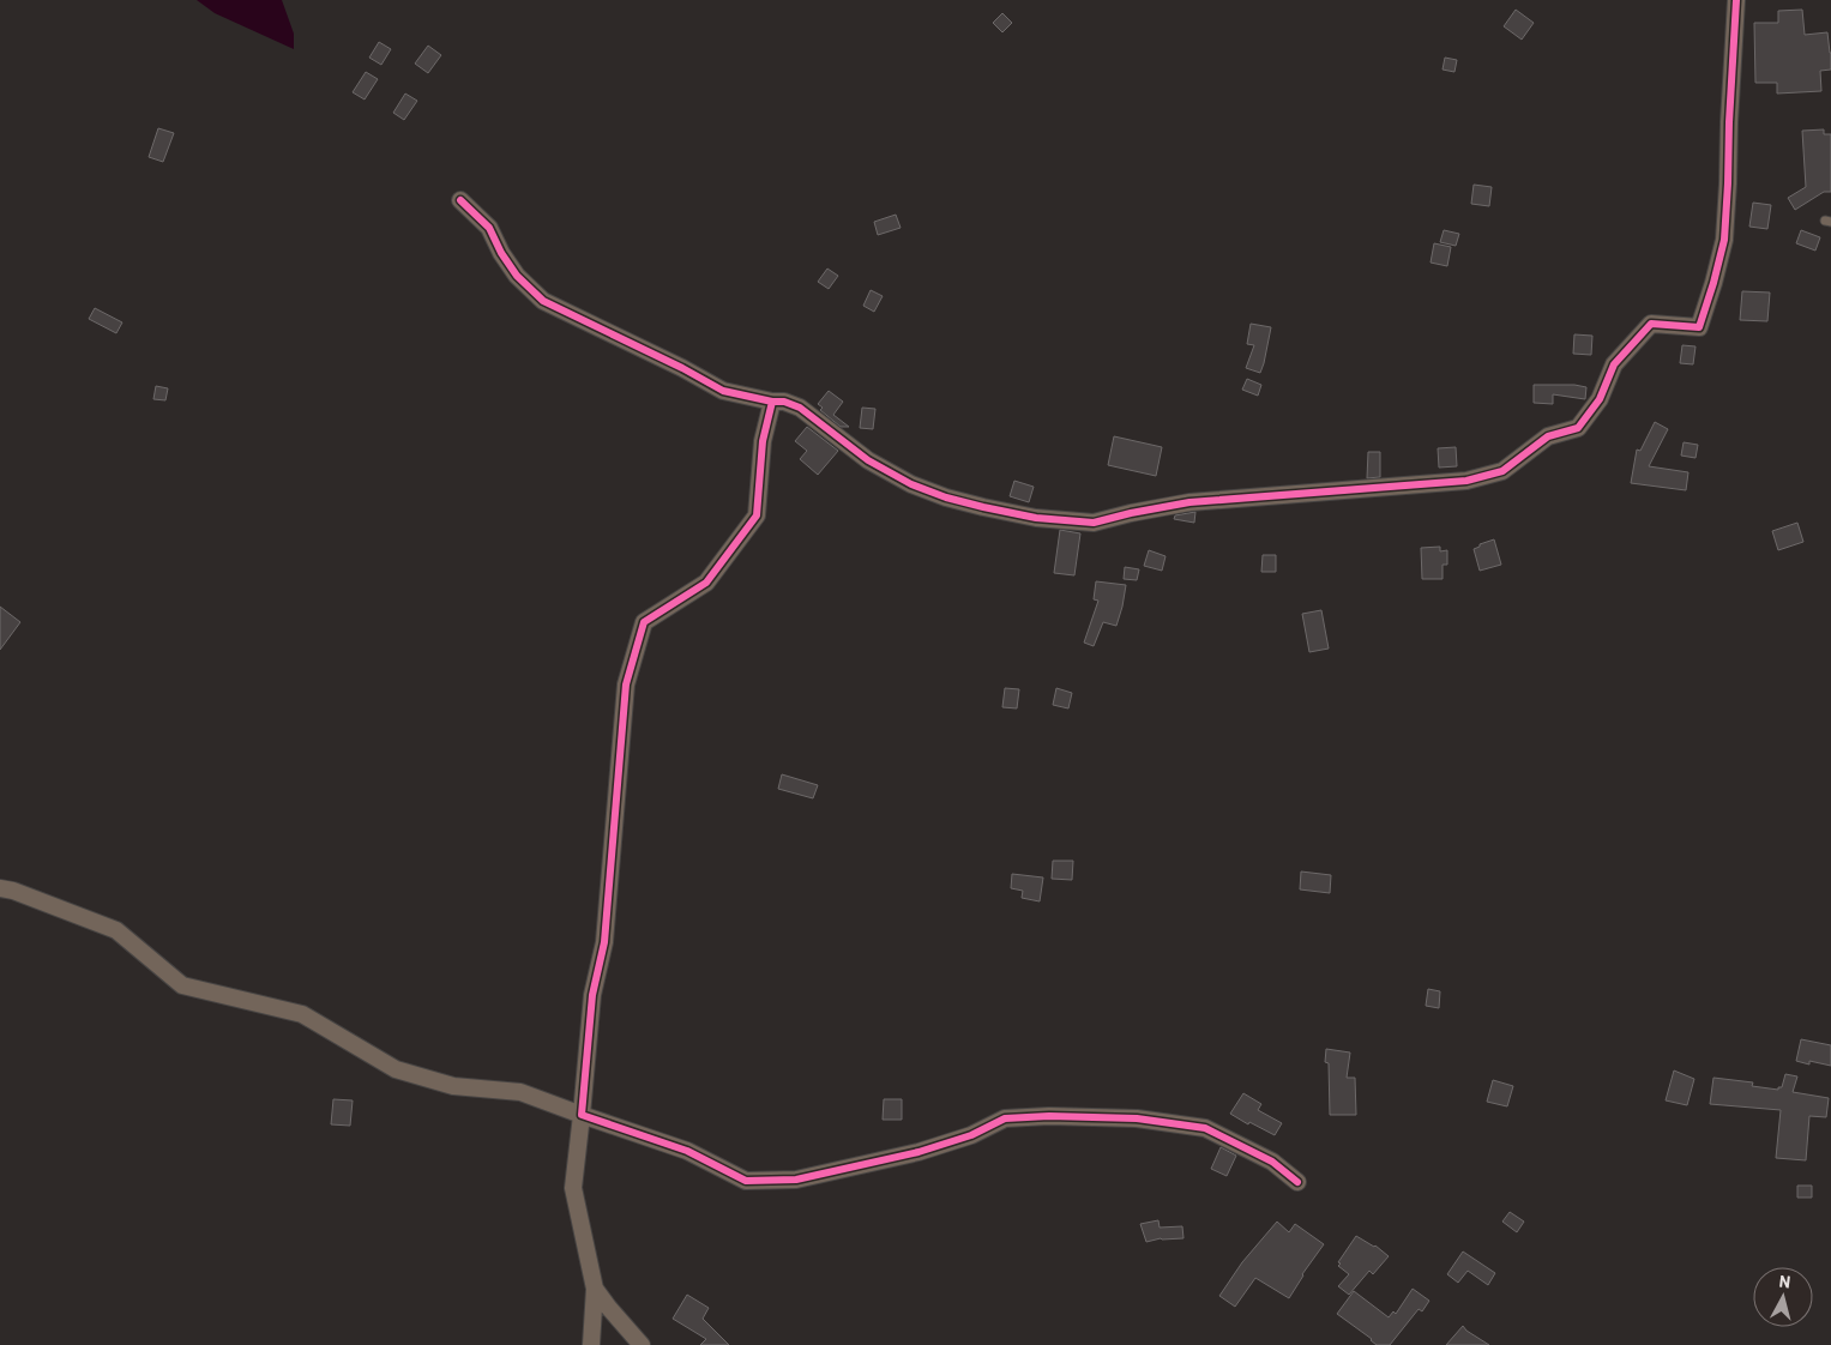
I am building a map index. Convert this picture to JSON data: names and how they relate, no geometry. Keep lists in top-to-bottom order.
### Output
{
  "north": "top"
}
